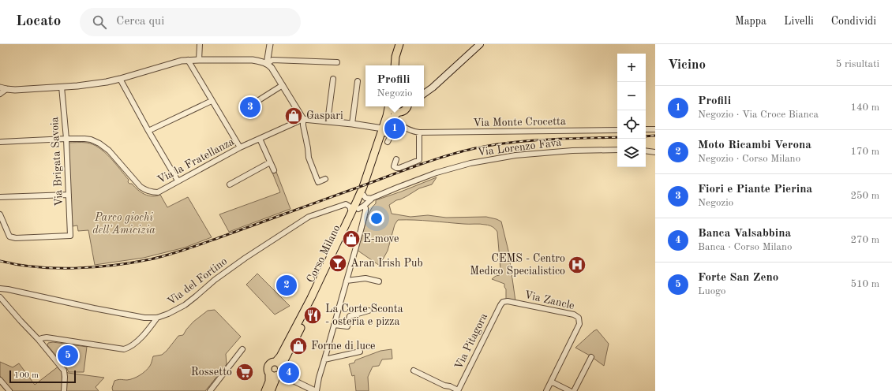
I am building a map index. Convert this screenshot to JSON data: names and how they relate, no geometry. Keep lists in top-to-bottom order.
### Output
{
  "streets": {
    "main road": ["Corso Milano"],
    "street": [
      "Via Monte Crocetta",
      "Via Lorenzo Fava",
      "Via la Fratellanza",
      "Via Brigata Savoia",
      "Via del Fortino",
      "Via Zancle",
      "Via Pitagora"
    ]
  },
  "crossings": [
    ["Via Lorenzo Fava", "Corso Milano"],
    ["Via Lorenzo Fava", "Via del Fortino"],
    ["Via la Fratellanza", "Via Brigata Savoia"],
    ["Corso Milano", "Via del Fortino"],
    ["Via Zancle", "Via Pitagora"]
  ],
  "parks": ["Parco giochi dell'Amicizia"],
  "places": {
    "shop": ["Gaspari", "E-move", "Forme di luce"],
    "bar": ["Aran Irish Pub"],
    "hospital": ["CEMS - Centro Medico Specialistico"],
    "restaurant": ["La Corte Sconta - osteria e pizza"],
    "supermarket": ["Rossetto"]
  },
  "scale_bar": "100 m",
  "page": {
    "header": "Locato",
    "search": "Cerca qui",
    "nav": ["Mappa", "Livelli", "Condividi"],
    "heading": ["Vicino", "5 risultati"],
    "map_buttons": ["+", "−"],
    "popup": ["Profili", "Negozio"],
    "list": [
      {
        "mark": "1",
        "name": "Profili",
        "note": "Negozio · Via Croce Bianca",
        "value": "140 m"
      },
      {
        "mark": "2",
        "name": "Moto Ricambi Verona",
        "note": "Negozio · Corso Milano",
        "value": "170 m"
      },
      {
        "mark": "3",
        "name": "Fiori e Piante Pierina",
        "note": "Negozio",
        "value": "250 m"
      },
      {
        "mark": "4",
        "name": "Banca Valsabbina",
        "note": "Banca · Corso Milano",
        "value": "270 m"
      },
      {
        "mark": "5",
        "name": "Forte San Zeno",
        "note": "Luogo",
        "value": "510 m"
      }
    ],
    "pins": [
      "3",
      "1",
      "2",
      "5",
      "4"
    ],
    "scale": "100 m"
  }
}
